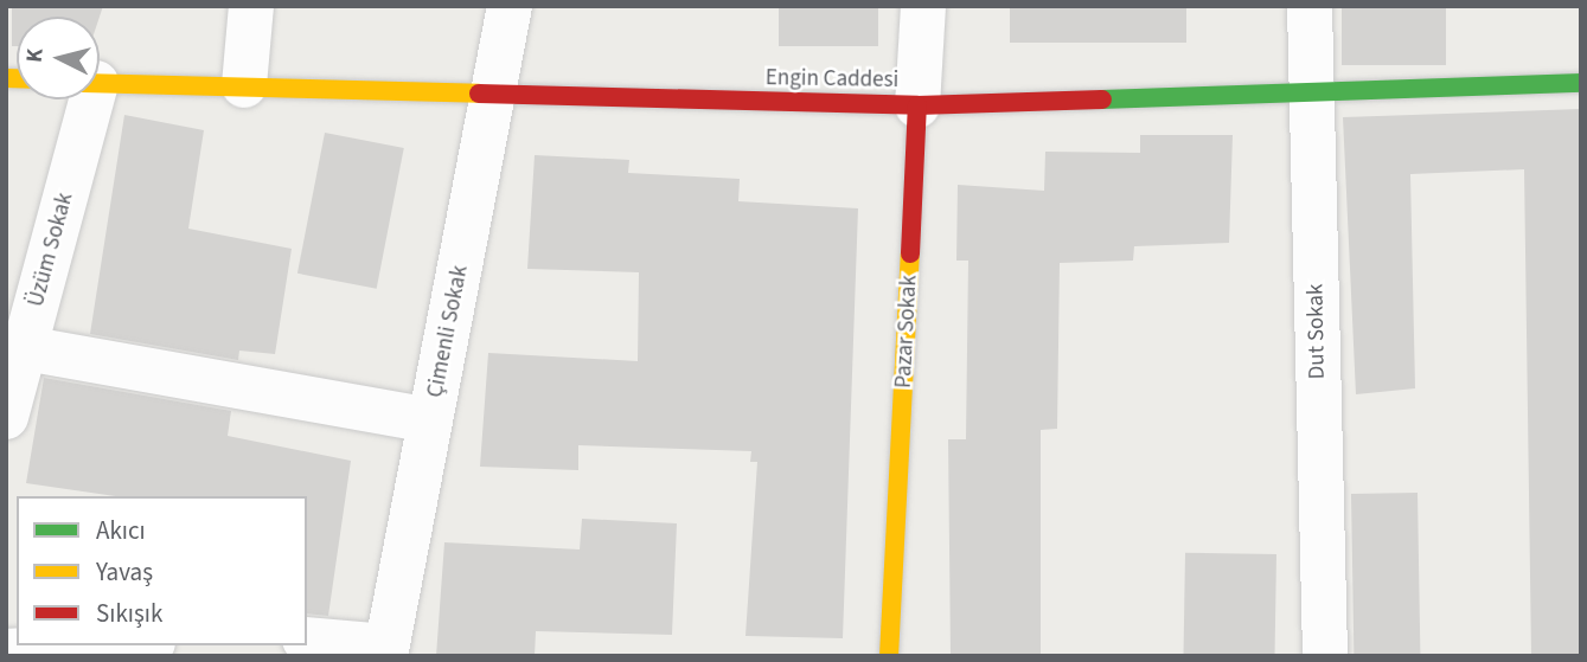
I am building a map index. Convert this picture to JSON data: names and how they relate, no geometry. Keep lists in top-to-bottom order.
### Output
{
  "streets": {
    "street": [
      "Engin Caddesi",
      "Üzüm Sokak",
      "Çimenli Sokak",
      "Pazar Sokak",
      "Dut Sokak"
    ]
  },
  "crossings": [
    ["Engin Caddesi", "Çimenli Sokak"],
    ["Engin Caddesi", "Pazar Sokak"],
    ["Engin Caddesi", "Dut Sokak"]
  ],
  "legend": ["Akıcı", "Yavaş", "Sıkışık"],
  "north": "left"
}
